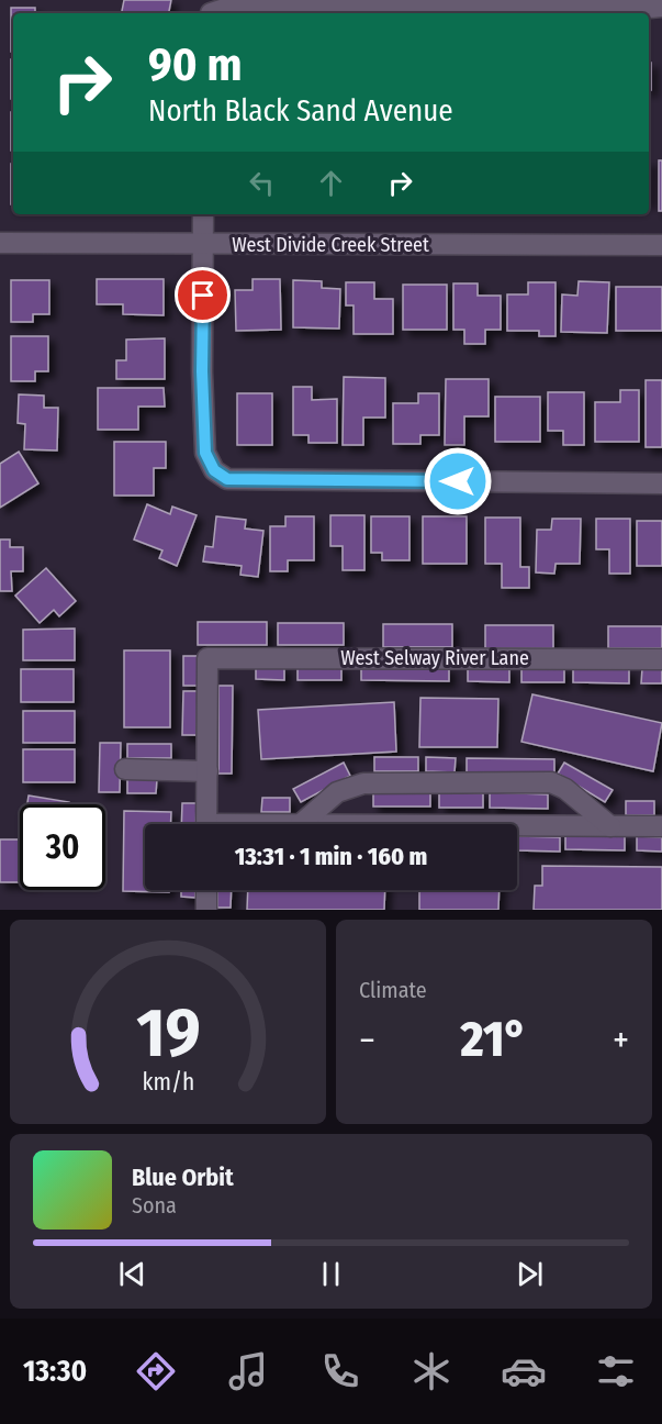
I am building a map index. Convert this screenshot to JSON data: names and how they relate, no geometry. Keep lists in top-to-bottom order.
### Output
{
  "streets": {
    "street": ["West Divide Creek Street", "West Selway River Lane"]
  },
  "page": {
    "turn": ["90 m", "North Black Sand Avenue"],
    "limit": "30",
    "trip": "13:31 · 1 min · 160 m",
    "tile": "Climate",
    "heat": ["−", "21°", "+"],
    "song": ["Blue Orbit", "Sona"],
    "tabs": "13:30",
    "gauge": ["19", "km/h"]
  }
}
